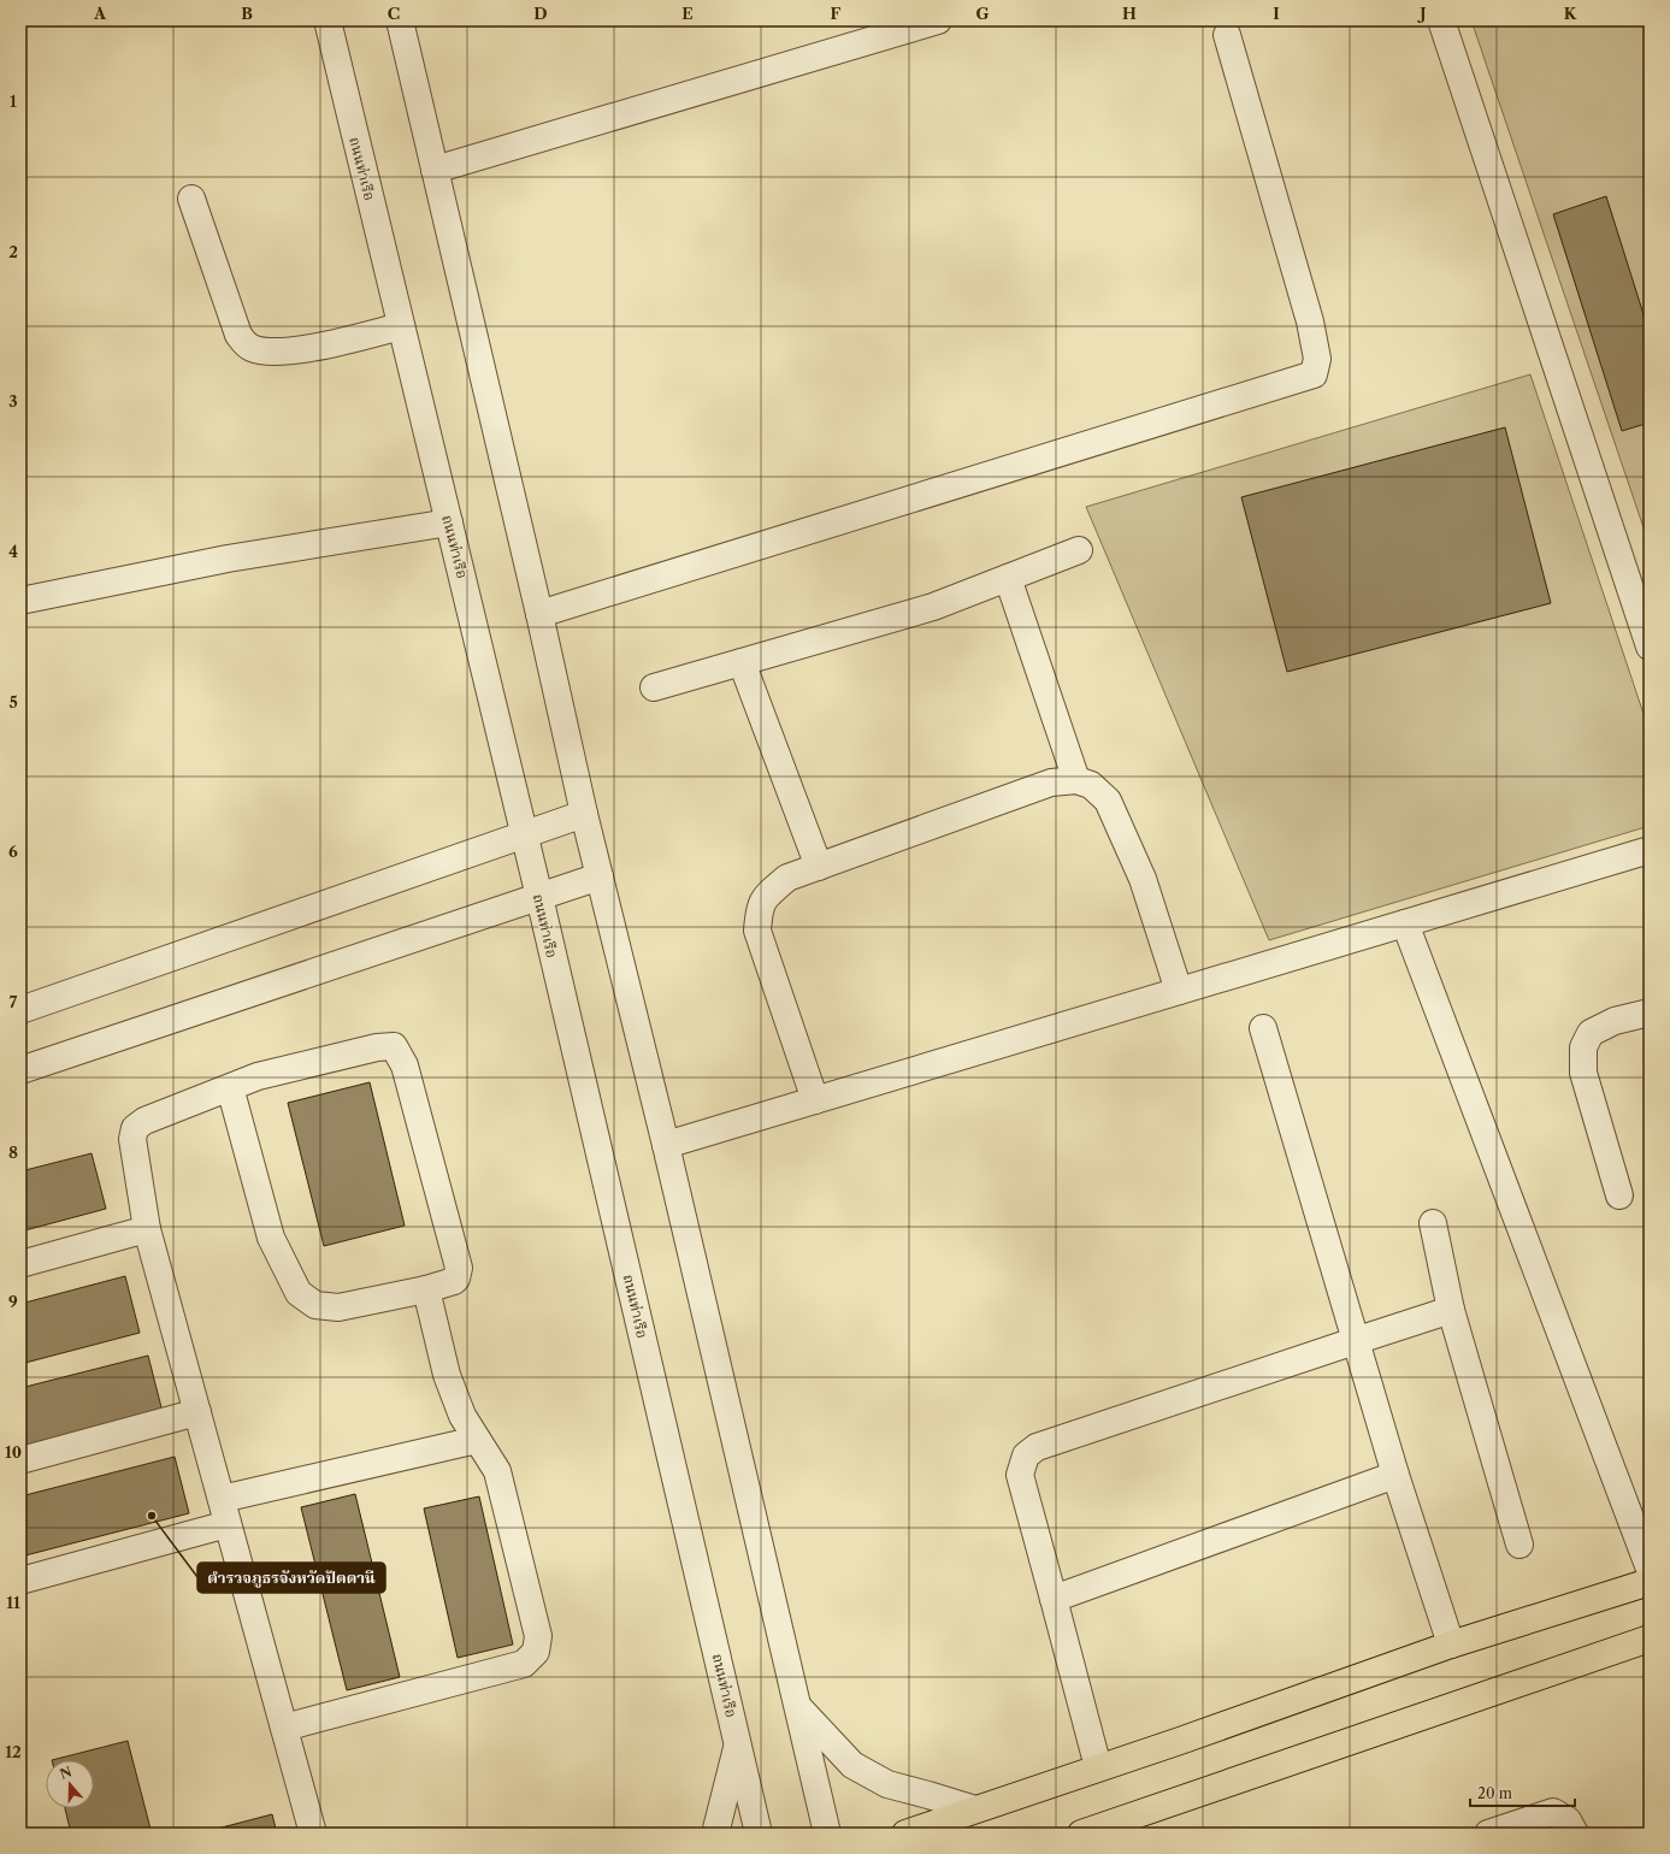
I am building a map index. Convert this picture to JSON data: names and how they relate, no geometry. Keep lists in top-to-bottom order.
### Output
{
  "streets": {
    "street": ["ถนนท่าเรือ"]
  },
  "places": ["ตำรวจภูธรจังหวัดปัตตานี"],
  "scale_bar": "20 m",
  "north": "top",
  "grid": {
    "columns": [
      "A",
      "B",
      "C",
      "D",
      "E",
      "F",
      "G",
      "H",
      "I",
      "J",
      "K"
    ],
    "rows": [
      "1",
      "2",
      "3",
      "4",
      "5",
      "6",
      "7",
      "8",
      "9",
      "10",
      "11",
      "12"
    ]
  }
}
